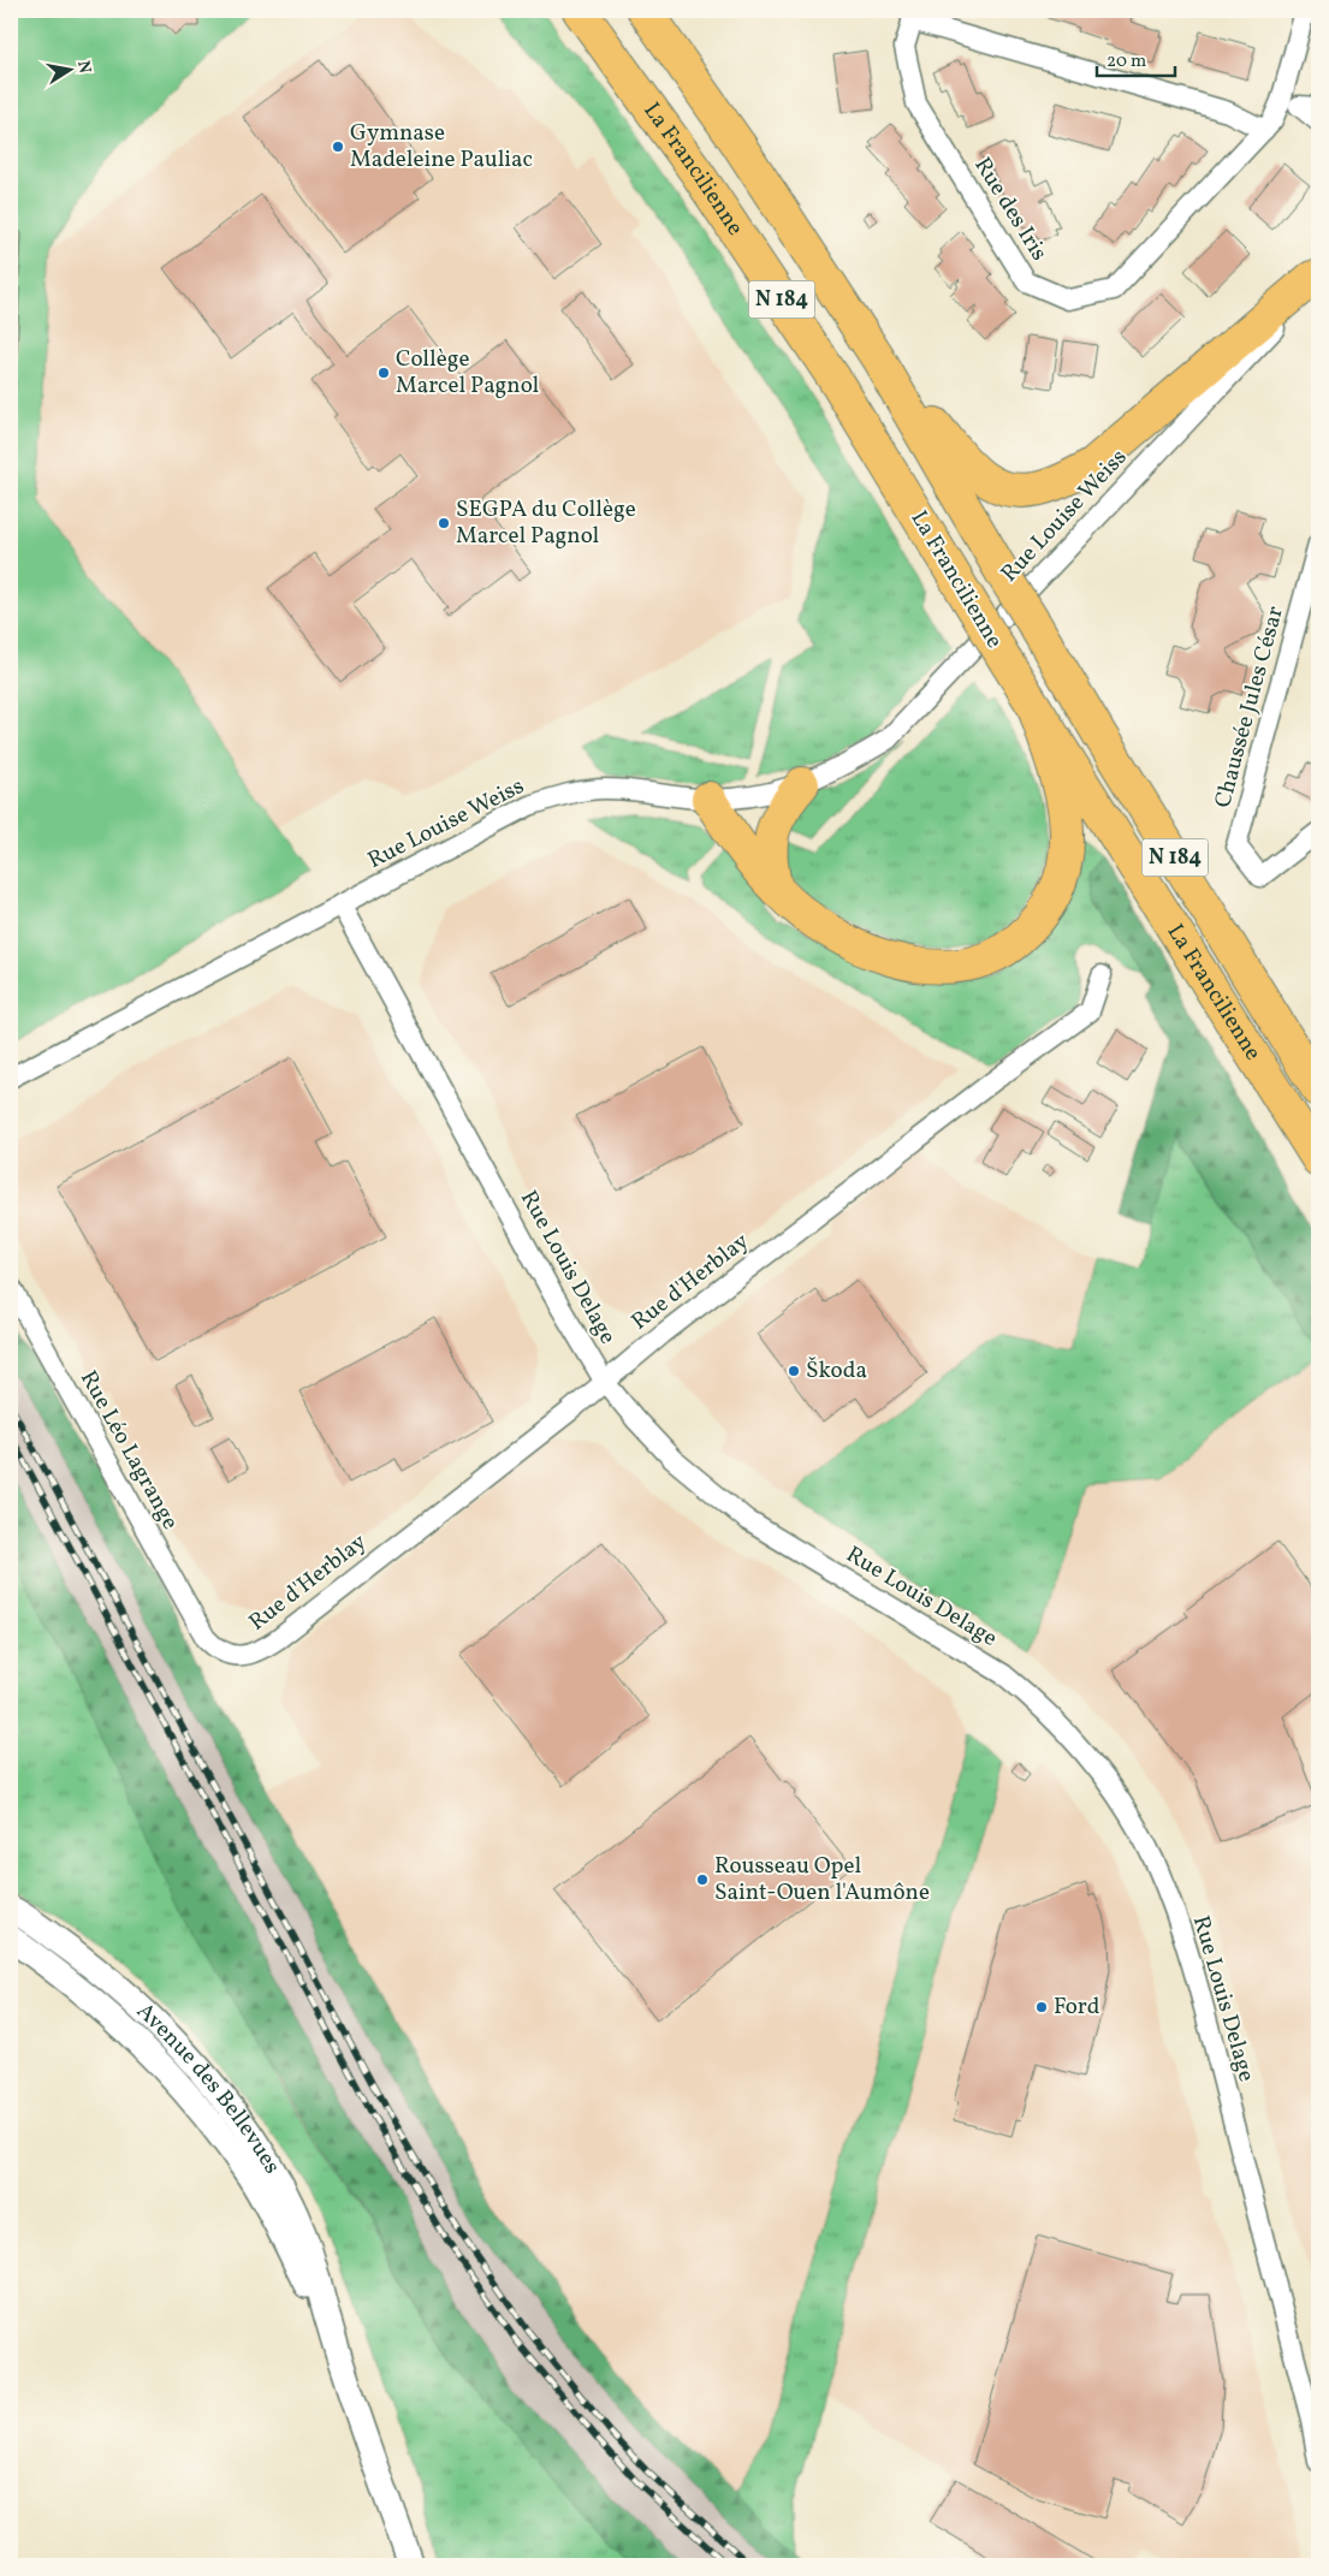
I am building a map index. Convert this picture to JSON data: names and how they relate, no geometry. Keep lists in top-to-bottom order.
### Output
{
  "streets": {
    "highway": ["La Francilienne", "N 184"],
    "street": [
      "Rue des Iris",
      "Rue Louise Weiss",
      "Chaussée Jules César",
      "Rue Louis Delage",
      "Rue d'Herblay",
      "Rue Léo Lagrange",
      "Avenue des Bellevues"
    ]
  },
  "crossings": [
    ["Rue Louise Weiss", "Rue Louis Delage"],
    ["Rue Louis Delage", "Rue d'Herblay"],
    ["Rue d'Herblay", "Rue Léo Lagrange"]
  ],
  "places": [
    "Gymnase Madeleine Pauliac",
    "Collège Marcel Pagnol",
    "SEGPA du Collège Marcel Pagnol",
    "Škoda",
    "Rousseau Opel Saint-Ouen l'Aumône",
    "Ford"
  ],
  "scale_bar": "20 m",
  "north": "right"
}
